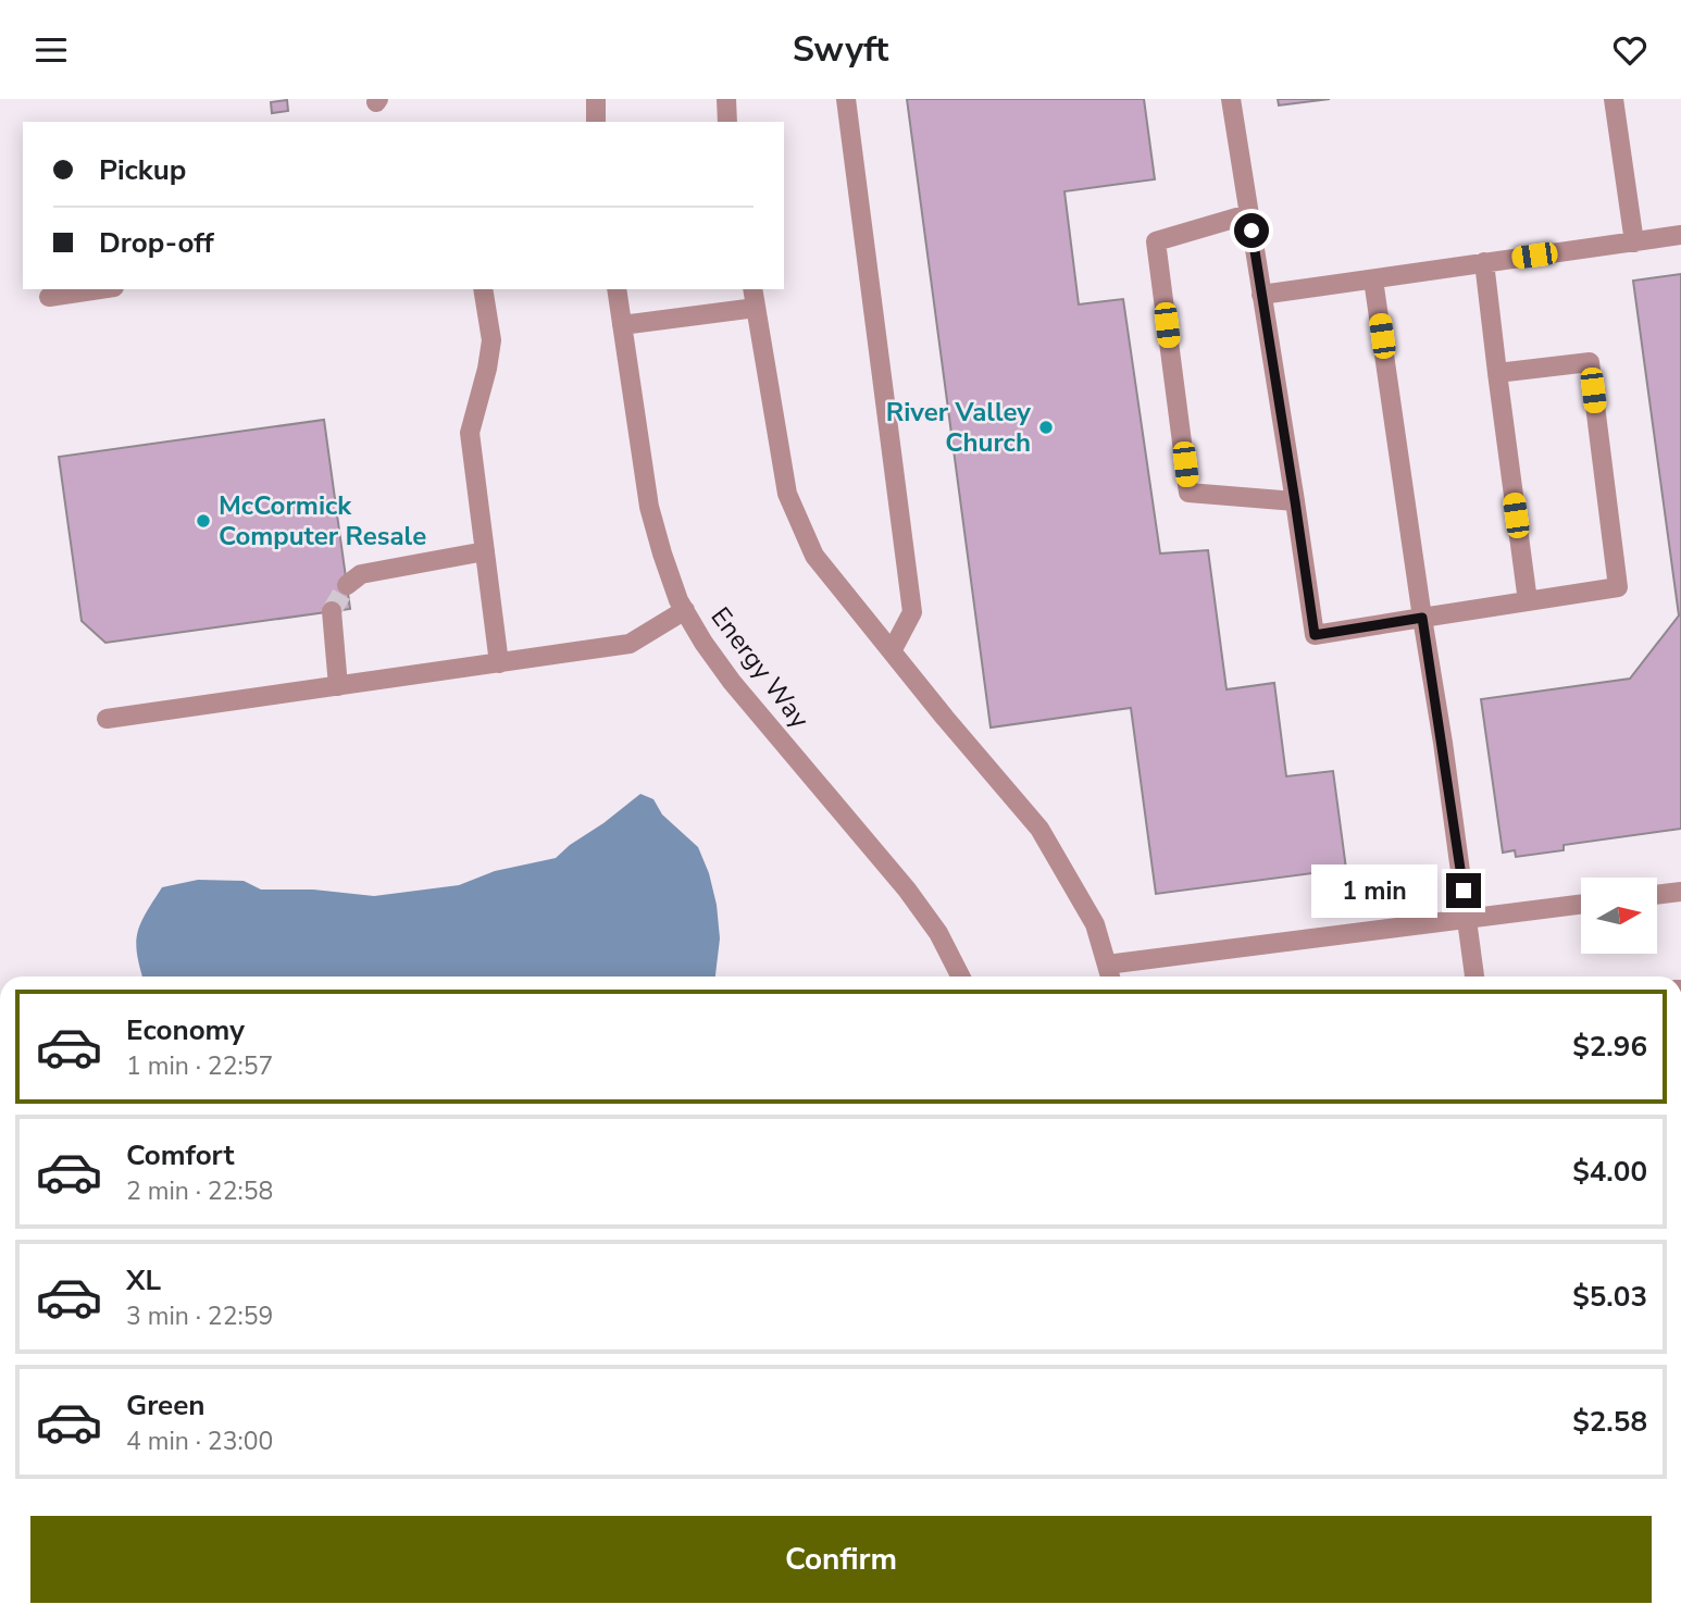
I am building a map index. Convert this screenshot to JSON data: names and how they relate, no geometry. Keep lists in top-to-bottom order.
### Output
{
  "streets": {
    "street": ["Energy Way"]
  },
  "places": ["River Valley Church", "McCormick Computer Resale"],
  "north": "right",
  "page": {
    "header": "Swyft",
    "banner": ["Pickup", "Drop-off"],
    "bubble": "1 min",
    "list": [
      {
        "name": "Economy",
        "note": "1 min · 22:57",
        "value": "$2.96"
      },
      {
        "name": "Comfort",
        "note": "2 min · 22:58",
        "value": "$4.00"
      },
      {
        "name": "XL",
        "note": "3 min · 22:59",
        "value": "$5.03"
      },
      {
        "name": "Green",
        "note": "4 min · 23:00",
        "value": "$2.58"
      }
    ],
    "buttons": "Confirm"
  }
}
